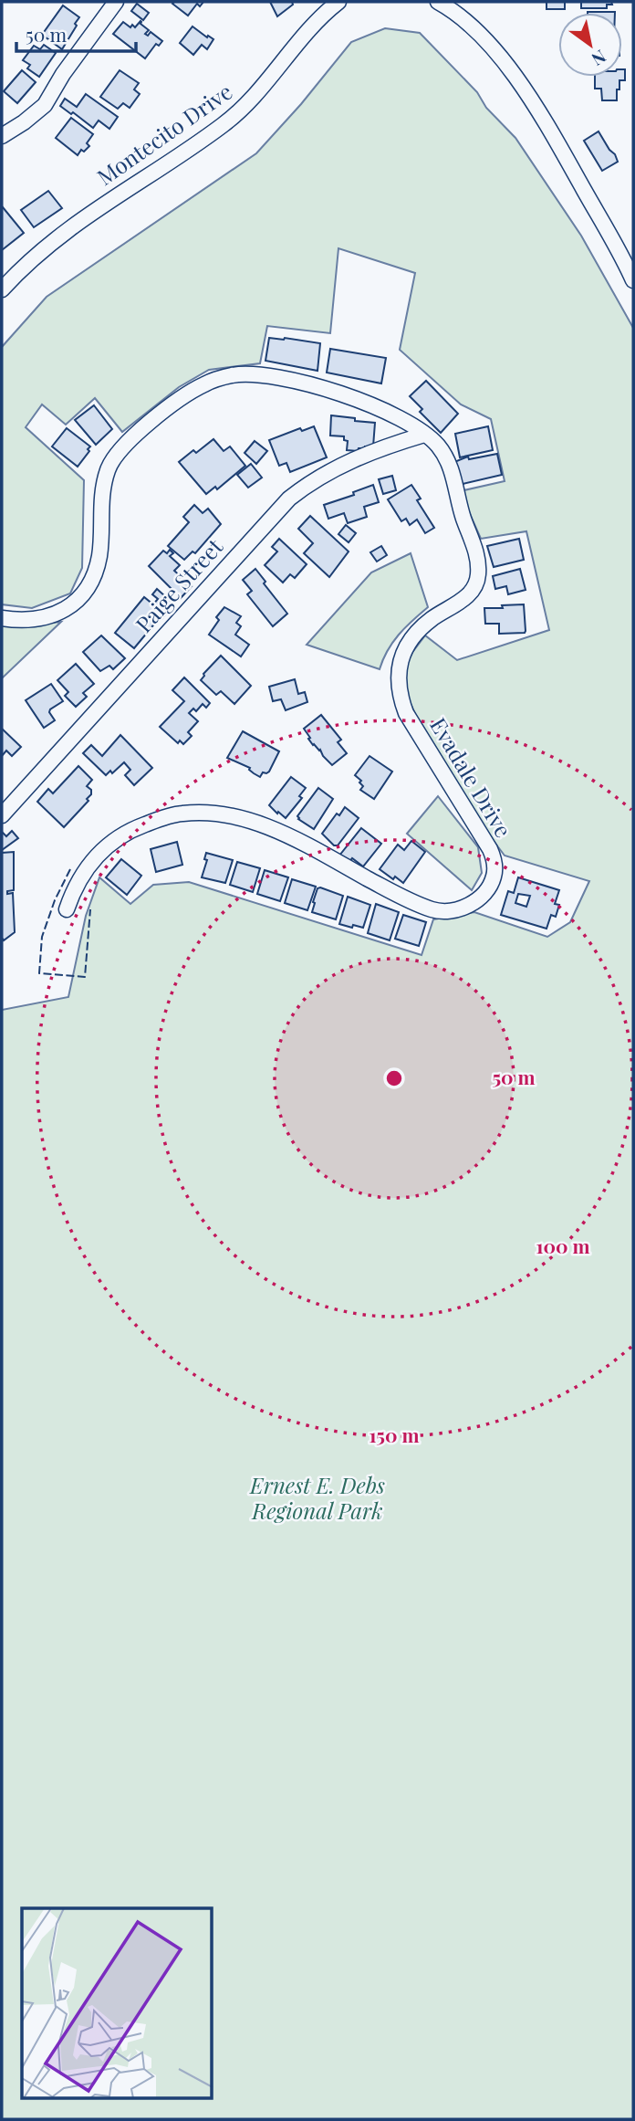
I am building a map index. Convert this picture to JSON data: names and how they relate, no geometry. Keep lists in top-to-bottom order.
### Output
{
  "streets": {
    "street": ["Montecito Drive", "Paige Street", "Evadale Drive"]
  },
  "crossings": [
    ["Paige Street", "Evadale Drive"]
  ],
  "parks": ["Ernest E. Debs Regional Park"],
  "scale_bar": "50 m",
  "north": "bottom right",
  "rings": ["50 m", "100 m", "150 m"]
}
